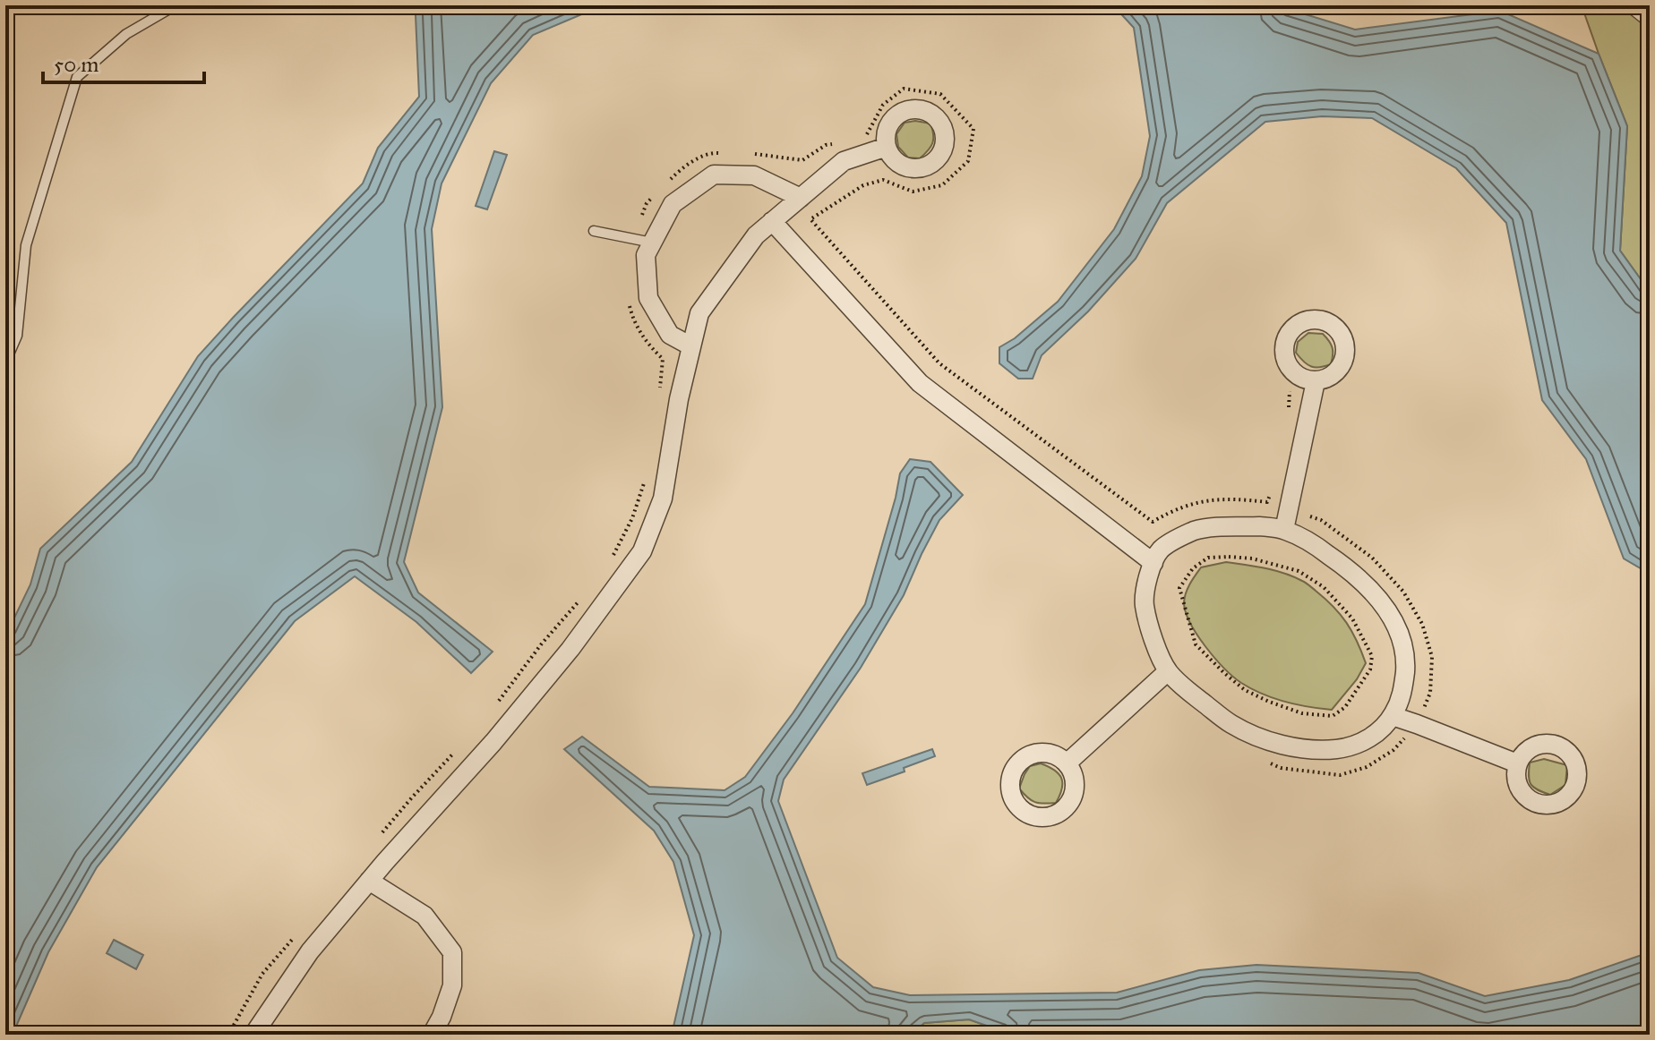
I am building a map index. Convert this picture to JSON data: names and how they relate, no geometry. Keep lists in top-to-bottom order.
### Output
{
  "scale_bar": "50 m"
}
